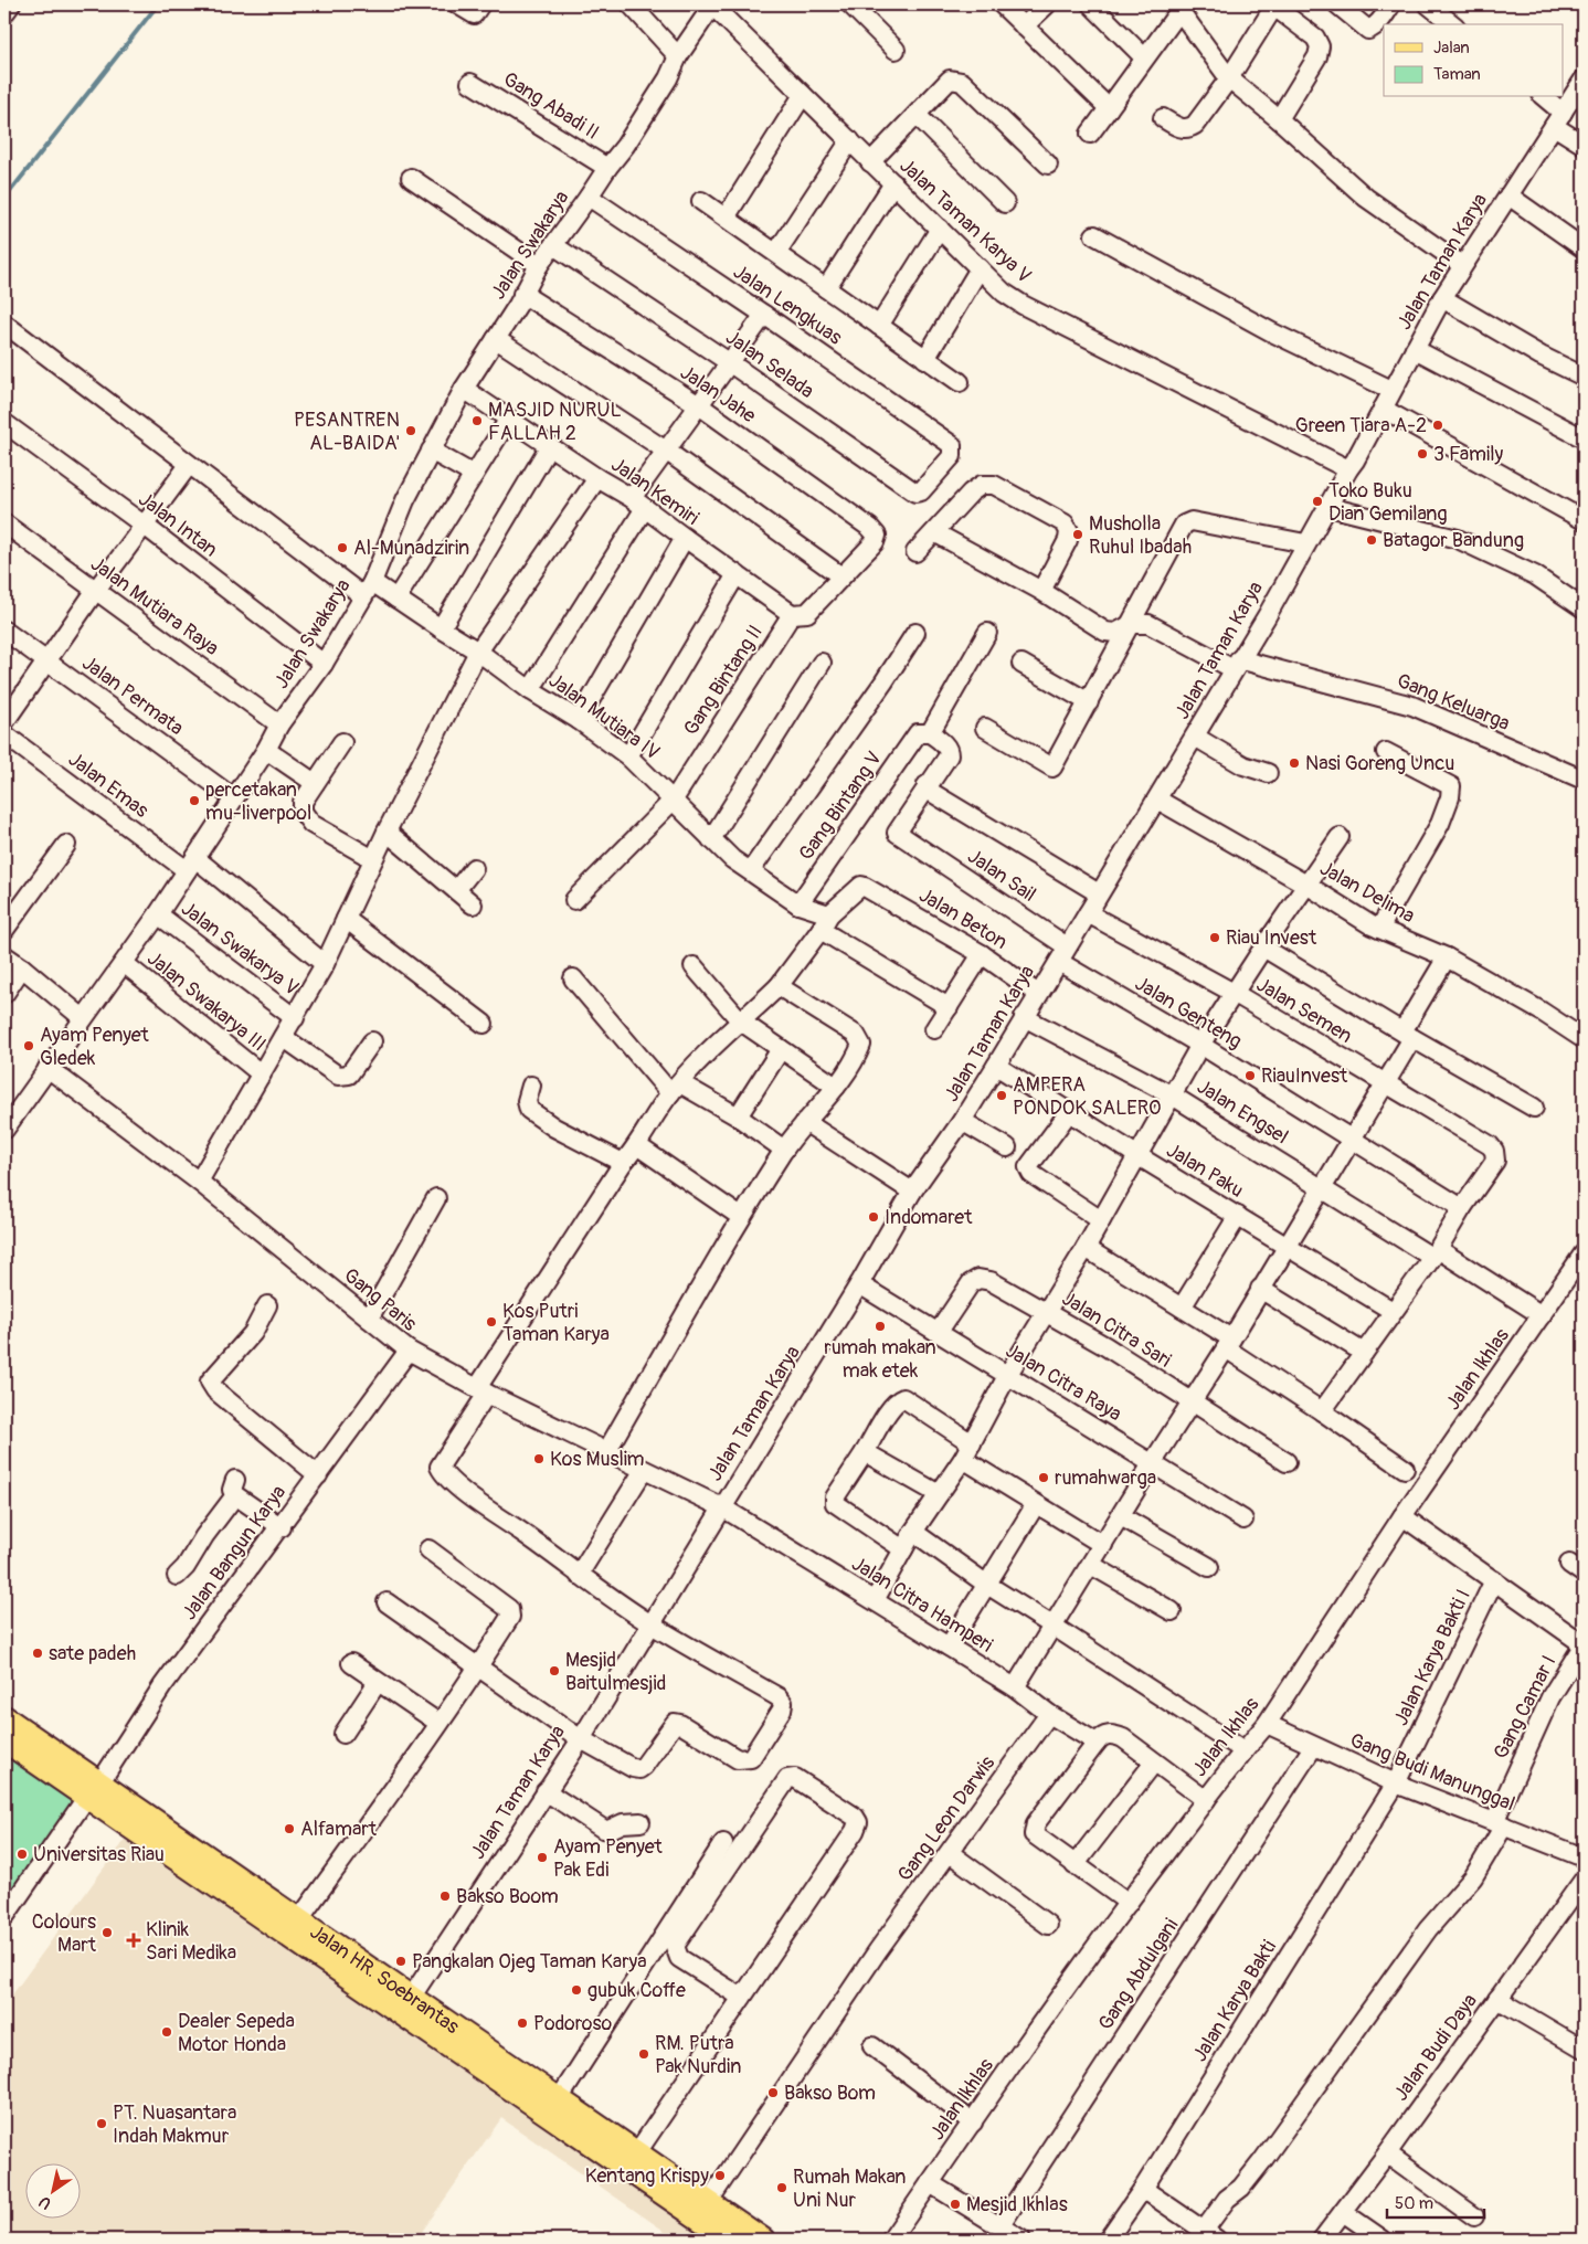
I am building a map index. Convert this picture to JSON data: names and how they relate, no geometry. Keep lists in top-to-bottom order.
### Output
{
  "streets": {
    "main road": ["Jalan HR. Soebrantas"],
    "street": [
      "Gang Abadi II",
      "Jalan Taman Karya V",
      "Jalan Swakarya",
      "Jalan Taman Karya",
      "Jalan Lengkuas",
      "Jalan Selada",
      "Jalan Jahe",
      "Jalan Kemiri",
      "Jalan Intan",
      "Jalan Mutiara Raya",
      "Gang Bintang II",
      "Jalan Permata",
      "Gang Keluarga",
      "Jalan Mutiara IV",
      "Jalan Emas",
      "Gang Bintang V",
      "Jalan Sail",
      "Jalan Delima",
      "Jalan Beton",
      "Jalan Swakarya V",
      "Jalan Swakarya III",
      "Jalan Semen",
      "Jalan Genteng",
      "Jalan Engsel",
      "Jalan Paku",
      "Gang Paris",
      "Jalan Citra Sari",
      "Jalan Ikhlas",
      "Jalan Citra Raya",
      "Jalan Bangun Karya",
      "Jalan Citra Hamperi",
      "Jalan Karya Bakti I",
      "Gang Camar I",
      "Gang Budi Manunggal",
      "Gang Leon Darwis",
      "Gang Abdulgani",
      "Jalan Karya Bakti",
      "Jalan Budi Daya"
    ]
  },
  "crossings": [
    ["Gang Abadi II", "Jalan Swakarya"],
    ["Jalan Taman Karya V", "Jalan Swakarya"],
    ["Jalan Taman Karya V", "Jalan Taman Karya"],
    ["Jalan Swakarya", "Jalan Lengkuas"],
    ["Jalan Swakarya", "Jalan Selada"],
    ["Jalan Swakarya", "Jalan Jahe"],
    ["Jalan Swakarya", "Jalan Kemiri"],
    ["Jalan Swakarya", "Jalan Intan"],
    ["Jalan Swakarya", "Jalan Mutiara Raya"],
    ["Jalan Swakarya", "Jalan Permata"],
    ["Jalan Swakarya", "Jalan Mutiara IV"],
    ["Jalan Swakarya", "Jalan Emas"],
    ["Jalan Swakarya", "Jalan Swakarya V"],
    ["Jalan Swakarya", "Jalan Swakarya III"],
    ["Jalan Swakarya", "Gang Paris"],
    ["Jalan Taman Karya", "Gang Keluarga"],
    ["Jalan Taman Karya", "Jalan Sail"],
    ["Jalan Taman Karya", "Jalan Delima"],
    ["Jalan Taman Karya", "Jalan Beton"],
    ["Jalan Taman Karya", "Jalan Semen"],
    ["Jalan Taman Karya", "Jalan Genteng"],
    ["Jalan Taman Karya", "Jalan Engsel"],
    ["Jalan Taman Karya", "Jalan Paku"],
    ["Jalan Taman Karya", "Gang Paris"],
    ["Jalan Taman Karya", "Jalan Citra Raya"],
    ["Jalan Taman Karya", "Jalan Citra Hamperi"],
    ["Jalan Taman Karya", "Jalan HR. Soebrantas"],
    ["Jalan Lengkuas", "Jalan Selada"],
    ["Jalan Kemiri", "Gang Bintang II"],
    ["Gang Bintang II", "Jalan Mutiara IV"],
    ["Jalan Mutiara IV", "Gang Bintang V"],
    ["Jalan Mutiara IV", "Jalan Beton"],
    ["Jalan Sail", "Jalan Genteng"],
    ["Jalan Semen", "Jalan Genteng"],
    ["Jalan Engsel", "Jalan Ikhlas"],
    ["Gang Paris", "Jalan Bangun Karya"],
    ["Gang Paris", "Jalan Citra Hamperi"],
    ["Jalan Citra Sari", "Jalan Citra Raya"],
    ["Jalan Ikhlas", "Gang Budi Manunggal"],
    ["Jalan Bangun Karya", "Jalan HR. Soebrantas"],
    ["Jalan Citra Hamperi", "Gang Leon Darwis"],
    ["Jalan Karya Bakti I", "Gang Budi Manunggal"],
    ["Jalan Karya Bakti I", "Jalan Karya Bakti"],
    ["Gang Camar I", "Gang Budi Manunggal"],
    ["Gang Budi Manunggal", "Gang Abdulgani"],
    ["Gang Budi Manunggal", "Jalan Karya Bakti"],
    ["Gang Leon Darwis", "Jalan HR. Soebrantas"]
  ],
  "places": {
    "other": [
      "MASJID NURUL FALLAH 2",
      "Green Tiara A-2",
      "PESANTREN AL-BAIDA'",
      "3 Family",
      "Toko Buku Dian Gemilang",
      "Musholla Ruhul Ibadah",
      "Batagor Bandung",
      "Al-Munadzirin",
      "Nasi Goreng Uncu",
      "percetakan mu-liverpool",
      "Riau Invest",
      "Ayam Penyet Gledek",
      "RiauInvest",
      "AMPERA PONDOK SALERO",
      "Indomaret",
      "Kos Putri Taman Karya",
      "rumah makan mak etek",
      "Kos Muslim",
      "rumahwarga",
      "sate padeh",
      "Mesjid Baitulmesjid",
      "Alfamart",
      "Universitas Riau",
      "Ayam Penyet Pak Edi",
      "Bakso Boom",
      "Colours Mart",
      "Pangkalan Ojeg Taman Karya",
      "gubuk Coffe",
      "Podoroso",
      "Dealer Sepeda Motor Honda",
      "RM. Putra Pak Nurdin",
      "Bakso Bom",
      "PT. Nuasantara Indah Makmur",
      "Kentang Krispy",
      "Rumah Makan Uni Nur",
      "Mesjid Ikhlas"
    ],
    "health": ["Klinik Sari Medika"]
  },
  "legend": ["Jalan", "Taman"],
  "scale_bar": "50 m",
  "north": "bottom left"
}
